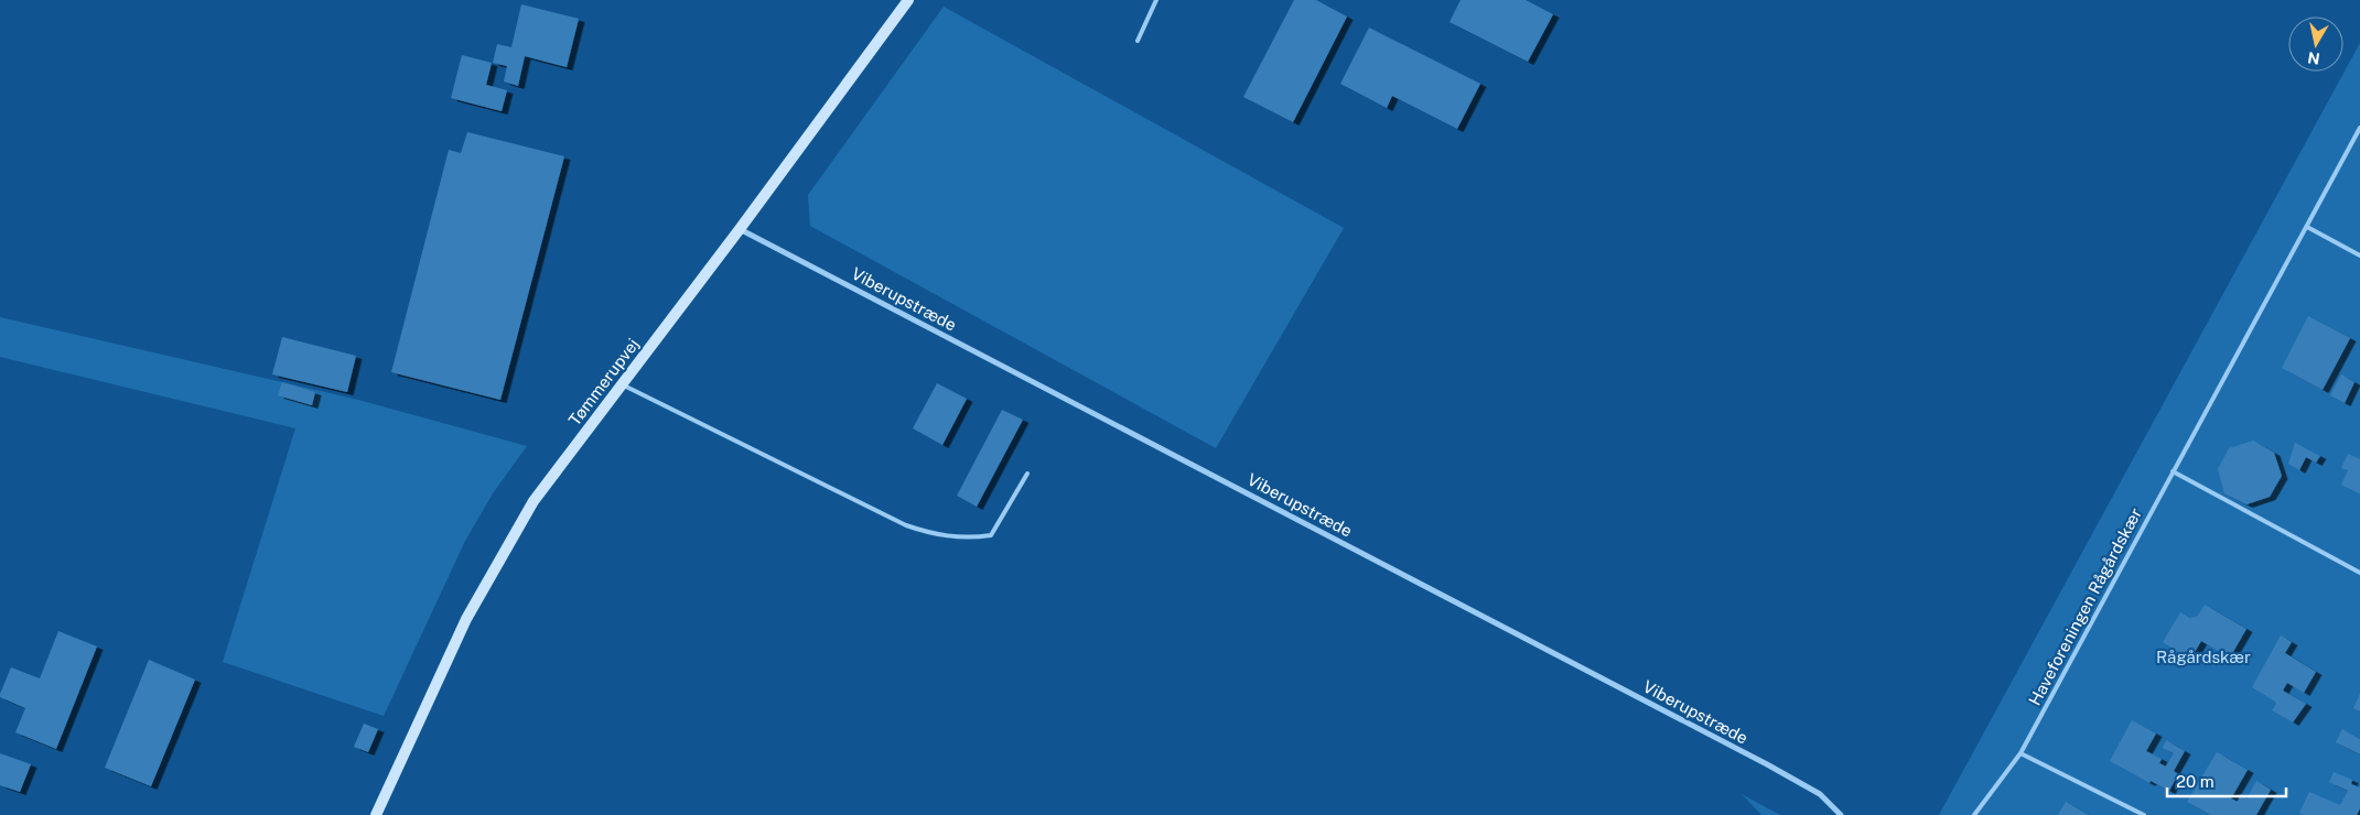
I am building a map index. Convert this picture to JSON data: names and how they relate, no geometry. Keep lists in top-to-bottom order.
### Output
{
  "streets": {
    "street": ["Viberupstræde", "Tømmerupvej"],
    "lane": ["Haveforeningen Rågårdskær"]
  },
  "crossings": [
    ["Viberupstræde", "Tømmerupvej"]
  ],
  "parks": ["Rågårdskær"],
  "scale_bar": "20 m",
  "north": "bottom"
}
